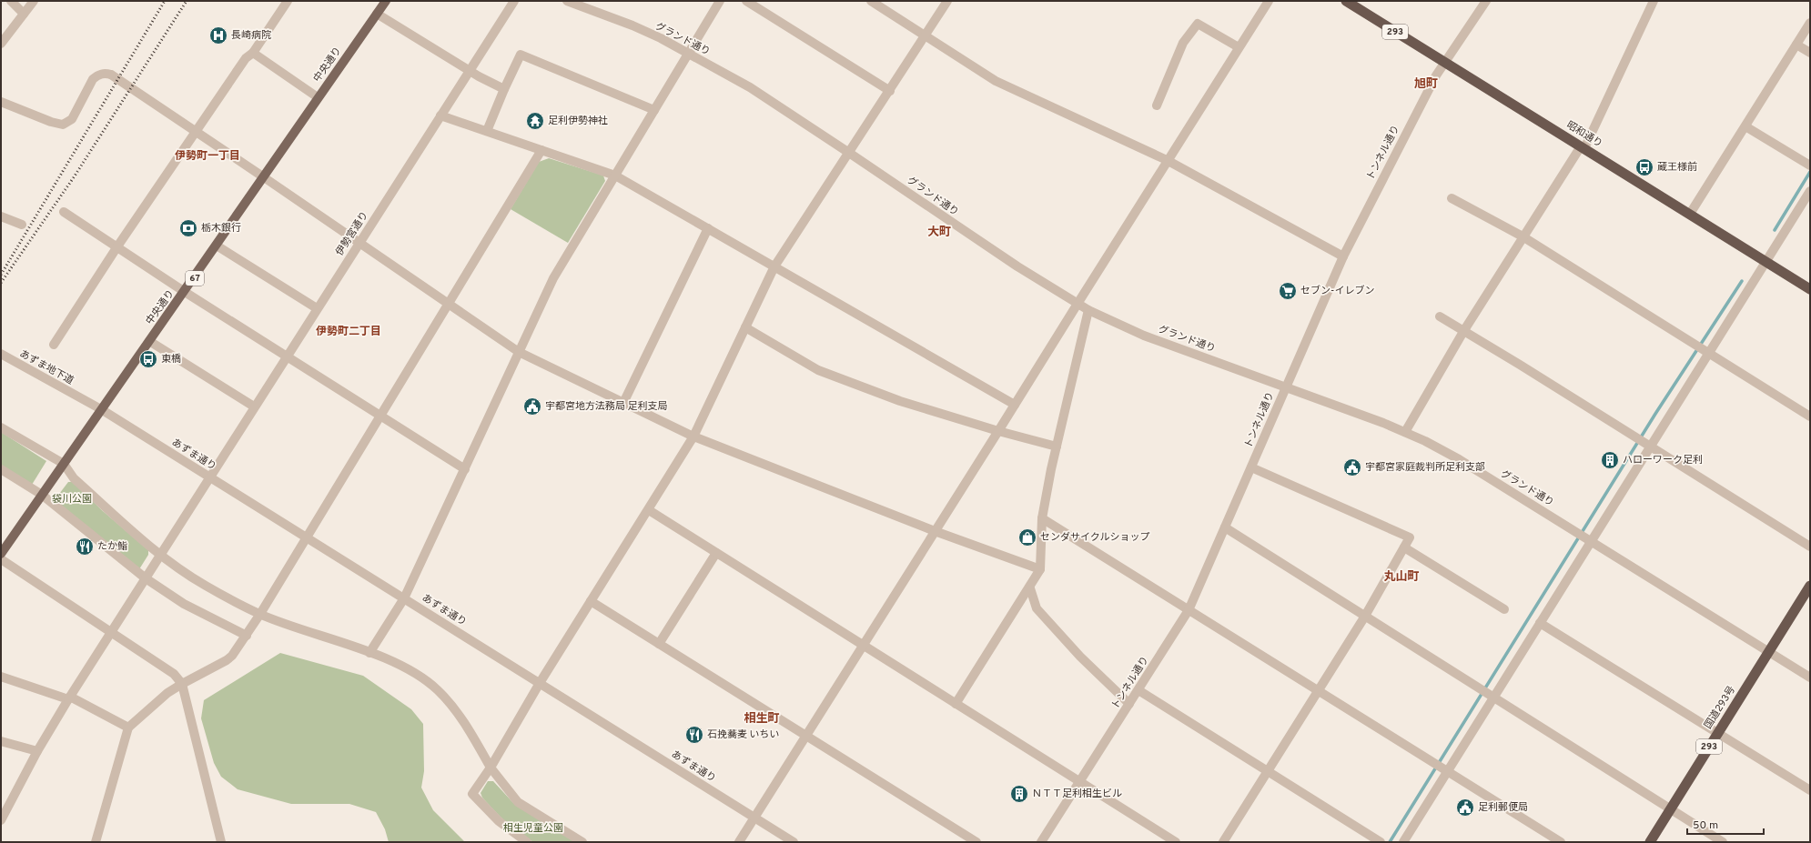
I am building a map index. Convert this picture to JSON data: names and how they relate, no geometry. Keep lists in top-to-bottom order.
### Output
{
  "streets": {
    "highway": ["293", "昭和通り", "国道293号"],
    "main road": ["中央通り", "67"],
    "street": [
      "グランド通り",
      "トンネル通り",
      "伊勢宮通り",
      "あずま地下道",
      "あずま通り"
    ]
  },
  "crossings": [
    ["グランド通り", "トンネル通り"],
    ["グランド通り", "国道293号"],
    ["中央通り", "あずま通り"],
    ["昭和通り", "トンネル通り"],
    ["伊勢宮通り", "あずま通り"],
    ["あずま地下道", "あずま通り"]
  ],
  "districts": [
    "旭町",
    "伊勢町一丁目",
    "大町",
    "伊勢町二丁目",
    "丸山町",
    "相生町"
  ],
  "parks": ["袋川公園", "相生児童公園"],
  "places": {
    "hospital": ["長崎病院"],
    "temple": ["足利伊勢神社"],
    "bus stop": ["蔵王様前", "東橋"],
    "bank": ["栃木銀行"],
    "supermarket": ["セブン-イレブン"],
    "public building": ["宇都宮地方法務局 足利支局", "宇都宮家庭裁判所足利支部", "足利郵便局"],
    "building": ["ハローワーク足利", "ＮＴＴ足利相生ビル"],
    "shop": ["センダサイクルショップ"],
    "restaurant": ["たか鮨", "石挽蕎麦 いちい"]
  },
  "scale_bar": "50 m"
}
